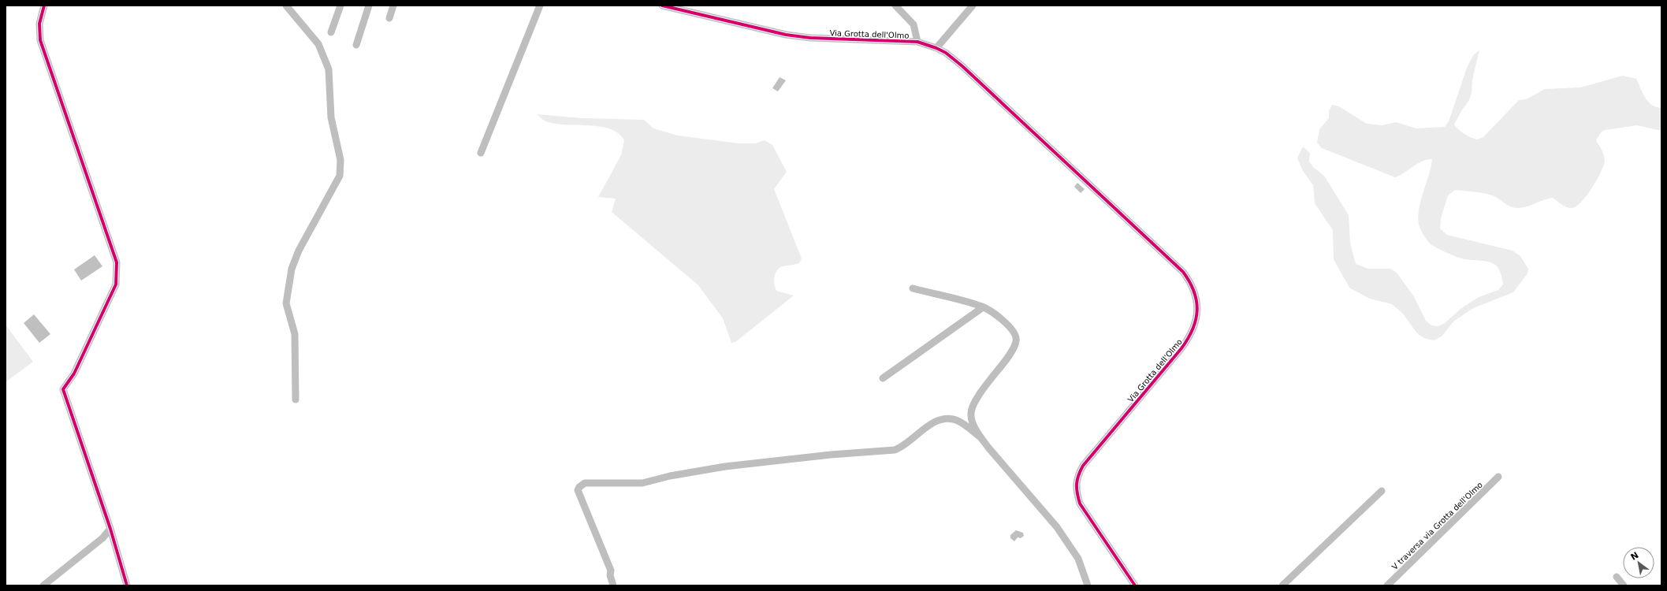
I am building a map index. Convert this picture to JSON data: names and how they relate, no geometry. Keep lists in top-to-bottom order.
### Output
{
  "streets": {
    "street": ["Via Grotta dell'Olmo", "V traversa via Grotta dell'Olmo"]
  },
  "north": "top left"
}
